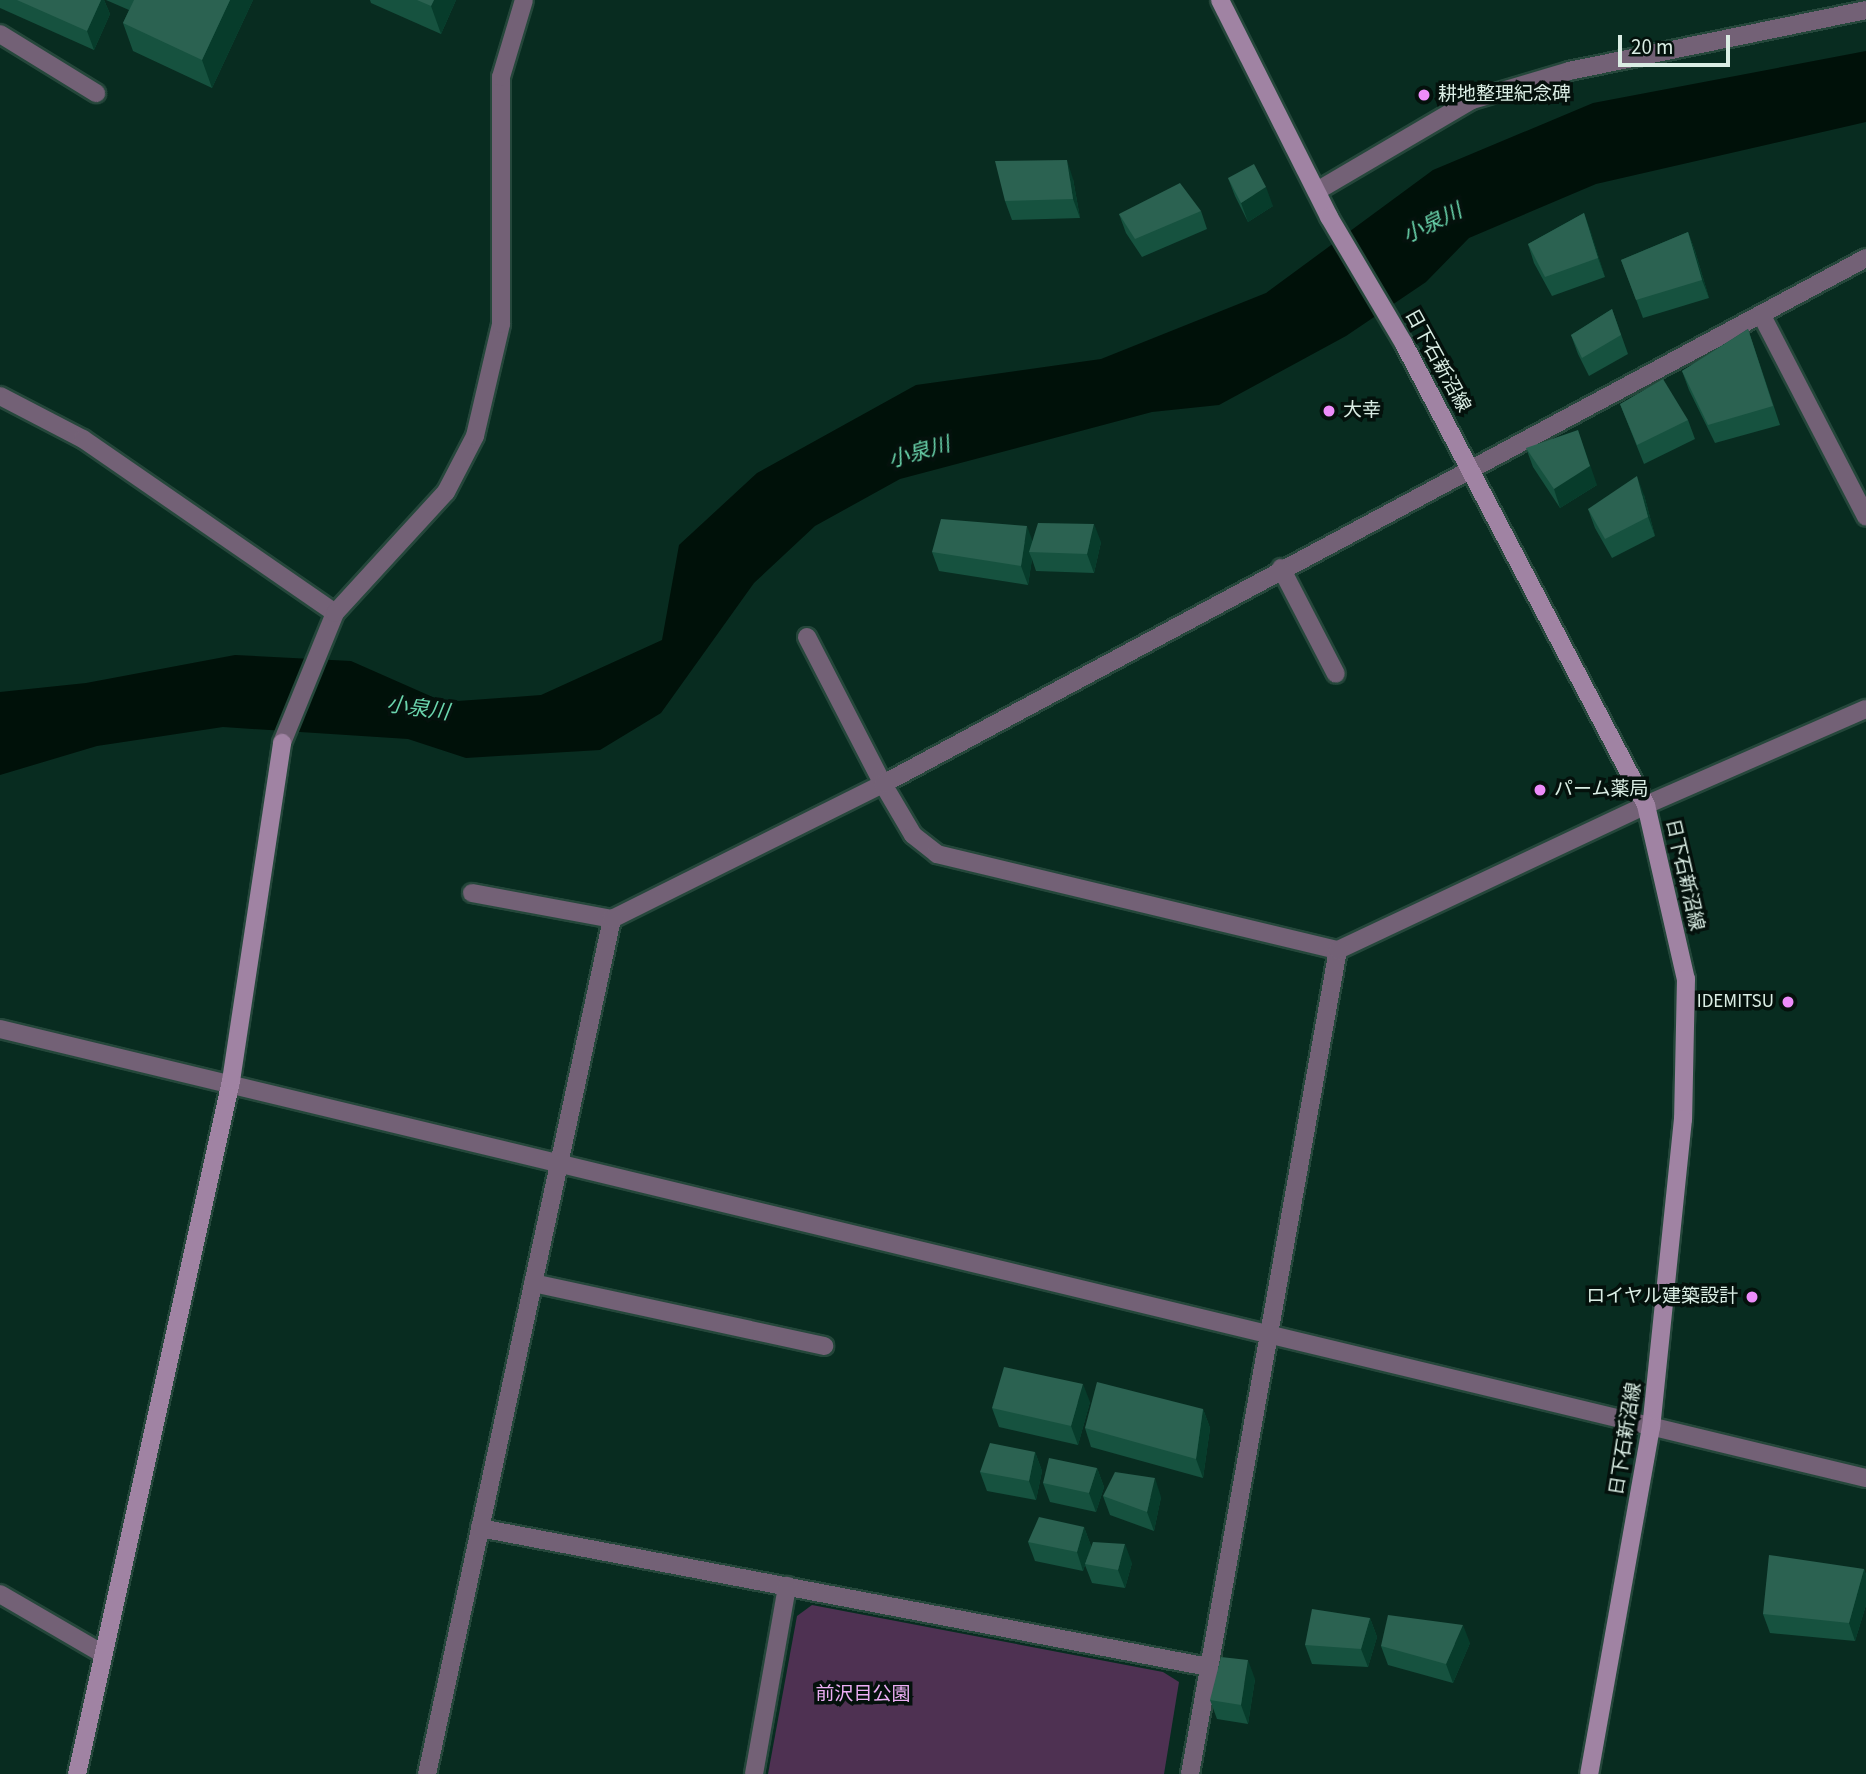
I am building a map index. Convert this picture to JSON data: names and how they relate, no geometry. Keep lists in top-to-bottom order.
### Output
{
  "streets": {
    "main road": ["日下石新沼線"]
  },
  "water": ["小泉川"],
  "parks": ["前沢目公園"],
  "places": [
    "耕地整理紀念碑",
    "大幸",
    "パーム薬局",
    "IDEMITSU",
    "ロイヤル建築設計"
  ],
  "scale_bar": "20 m"
}
